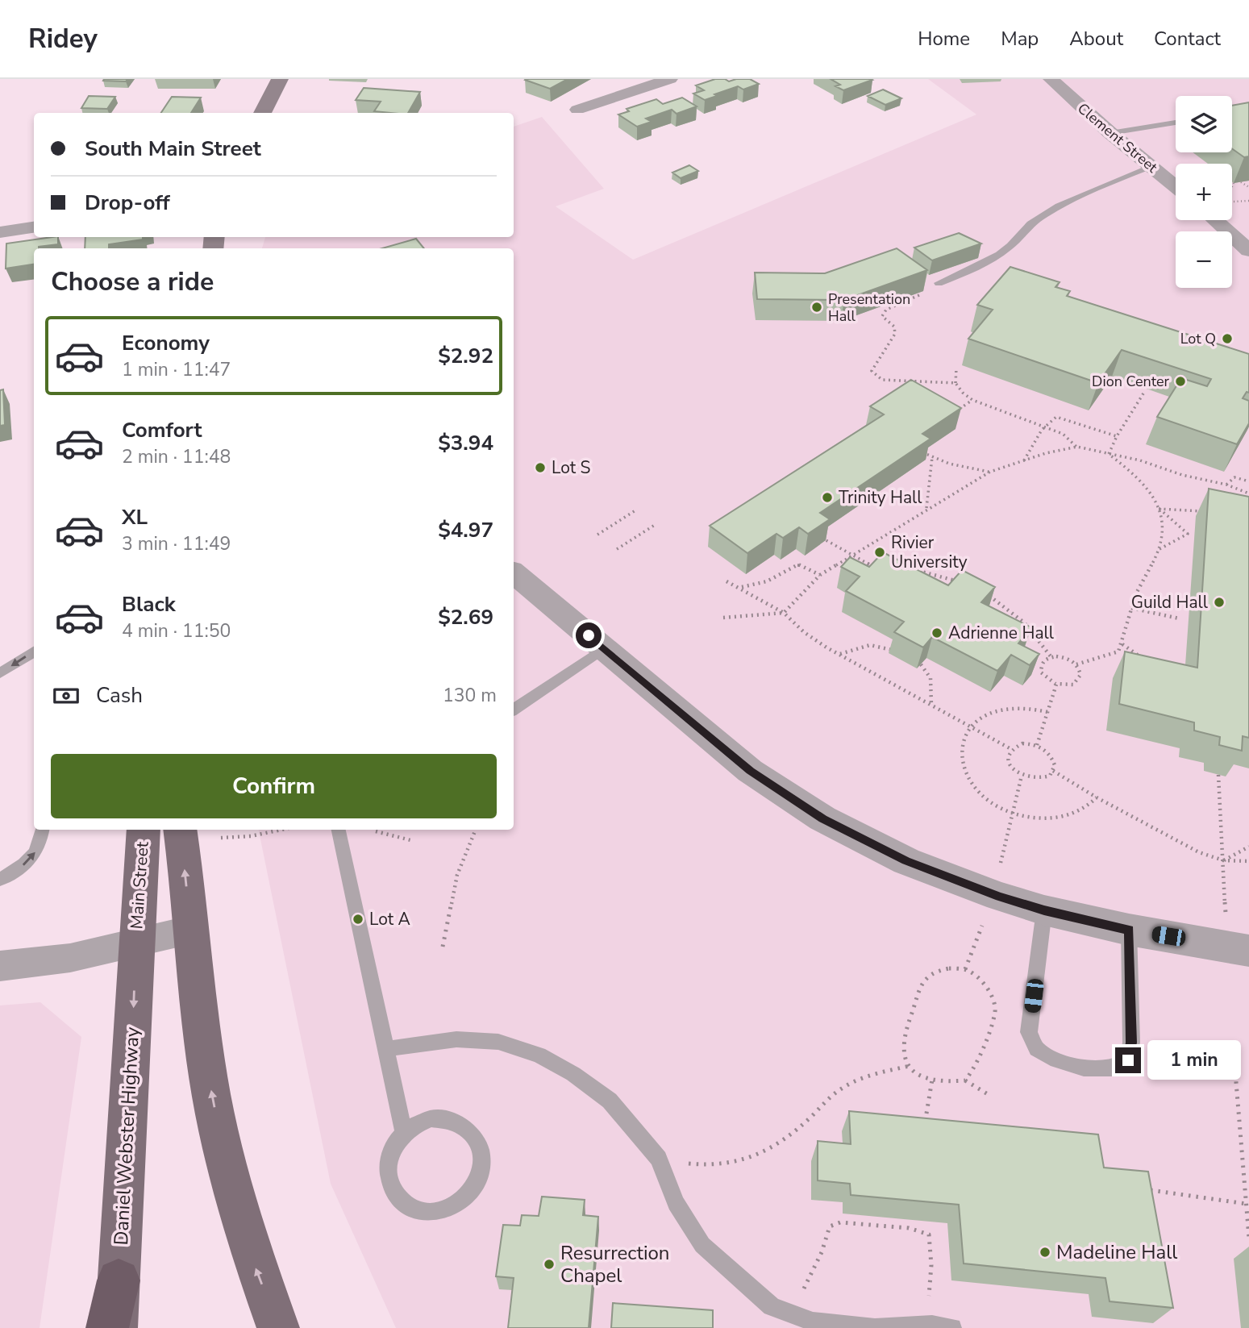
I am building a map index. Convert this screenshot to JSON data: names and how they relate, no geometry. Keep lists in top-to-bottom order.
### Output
{
  "streets": {
    "main road": ["Main Street", "Daniel Webster Highway"],
    "street": ["Clement Street"]
  },
  "crossings": [
    ["Main Street", "Daniel Webster Highway"]
  ],
  "places": [
    "Presentation Hall",
    "Lot Q",
    "Dion Center",
    "Lot S",
    "Trinity Hall",
    "Rivier University",
    "Guild Hall",
    "Adrienne Hall",
    "Lot A",
    "Madeline Hall",
    "Resurrection Chapel"
  ],
  "page": {
    "header": "Ridey",
    "nav": [
      "Home",
      "Map",
      "About",
      "Contact"
    ],
    "map_buttons": ["+", "−"],
    "banner": ["South Main Street", "Drop-off"],
    "heading": "Choose a ride",
    "list": [
      {
        "name": "Economy",
        "note": "1 min · 11:47",
        "value": "$2.92"
      },
      {
        "name": "Comfort",
        "note": "2 min · 11:48",
        "value": "$3.94"
      },
      {
        "name": "XL",
        "note": "3 min · 11:49",
        "value": "$4.97"
      },
      {
        "name": "Black",
        "note": "4 min · 11:50",
        "value": "$2.69"
      }
    ],
    "pay": ["Cash", "130 m"],
    "buttons": "Confirm",
    "bubble": "1 min"
  }
}
